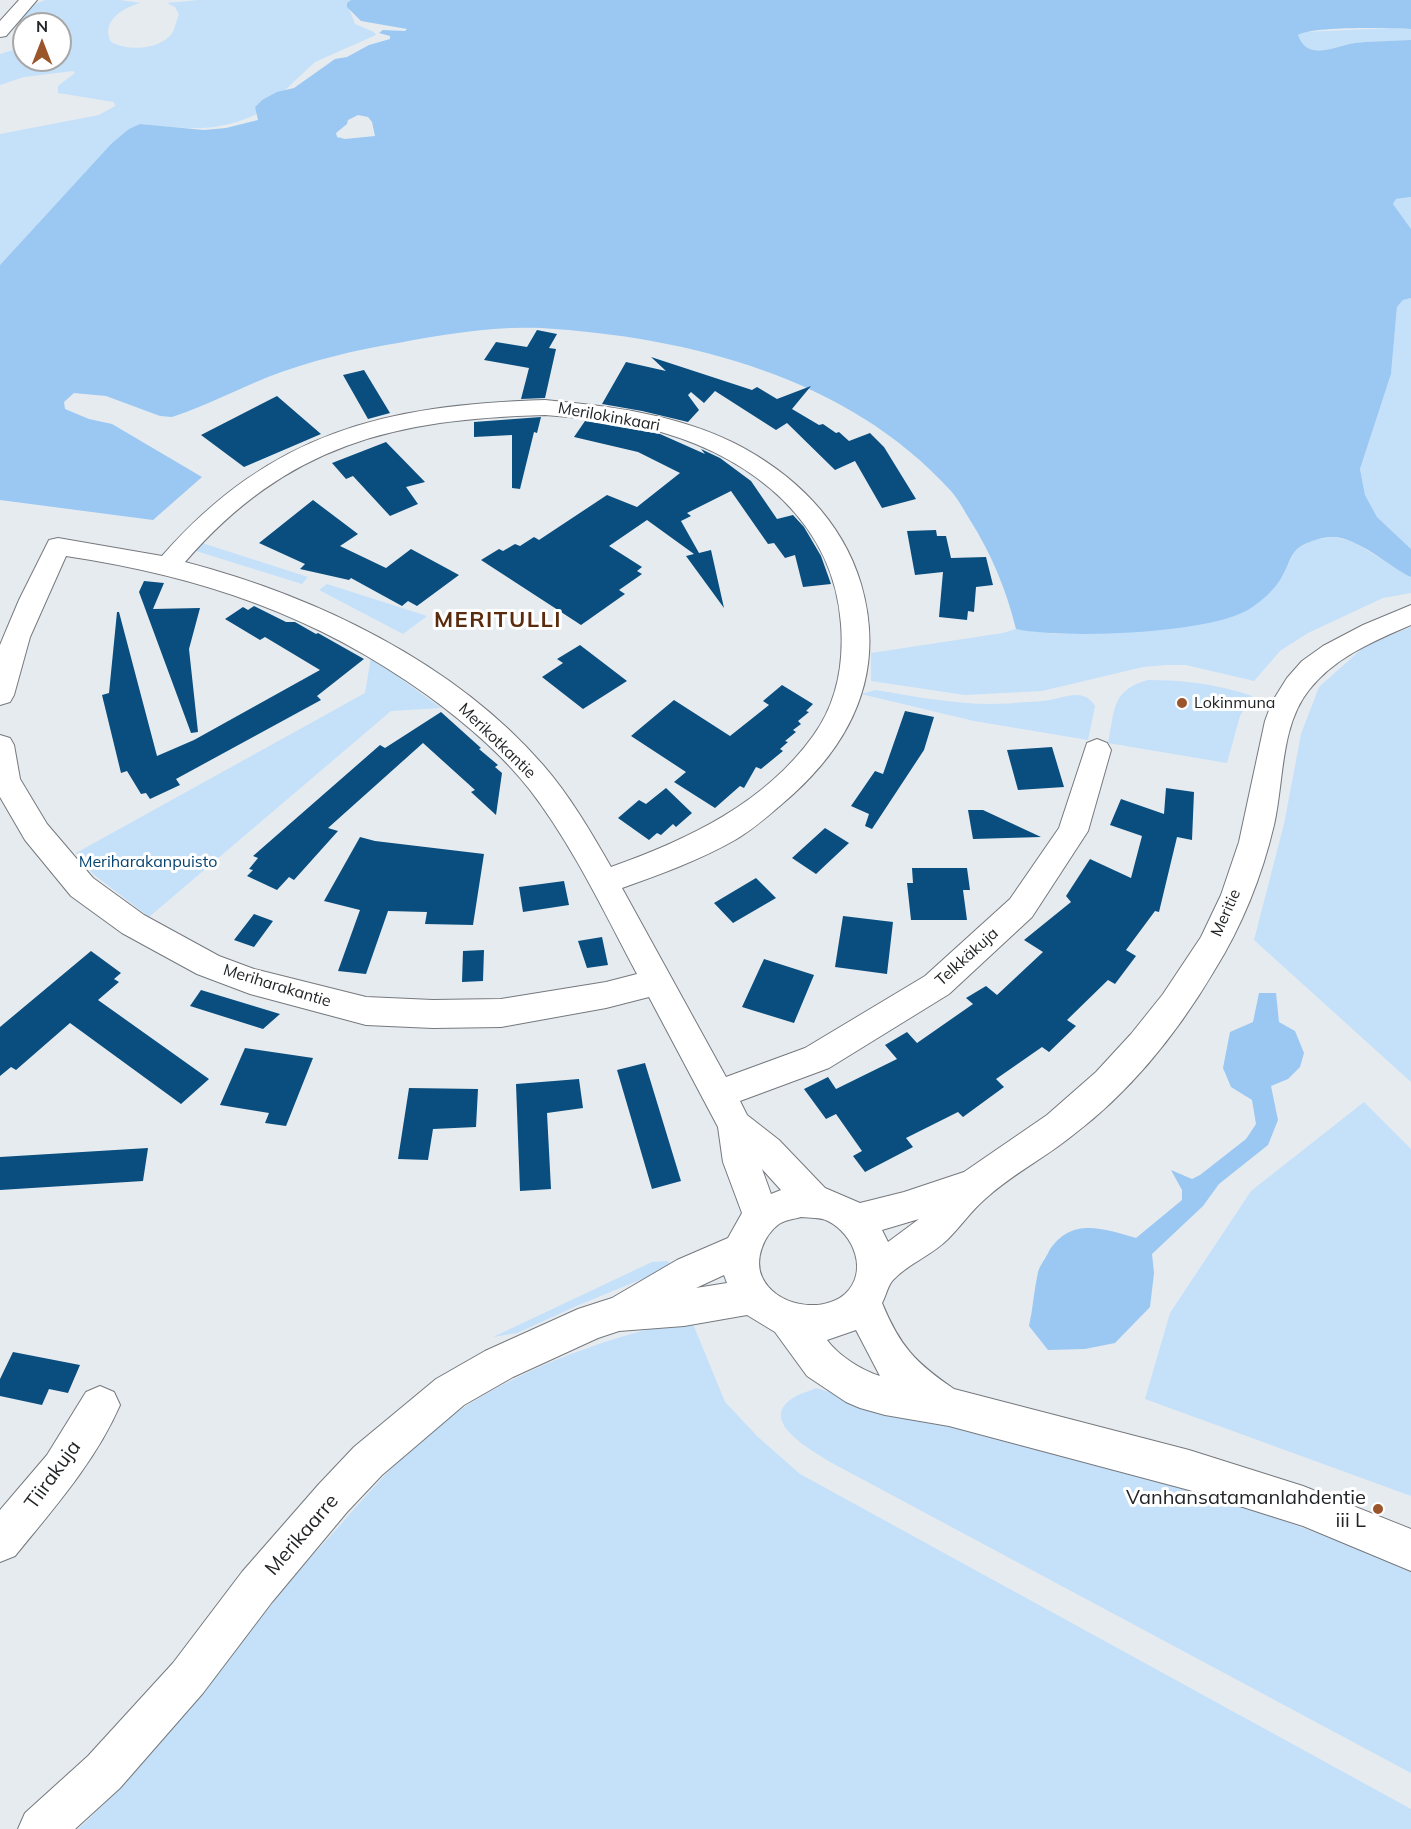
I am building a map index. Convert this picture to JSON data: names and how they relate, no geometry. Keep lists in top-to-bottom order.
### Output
{
  "streets": {
    "street": [
      "Merilokinkaari",
      "Merikotkantie",
      "Meritie",
      "Telkkäkuja",
      "Meriharakantie",
      "Tiirakuja",
      "Merikaarre"
    ]
  },
  "crossings": [
    ["Merilokinkaari", "Merikotkantie"],
    ["Merikotkantie", "Meritie"],
    ["Merikotkantie", "Telkkäkuja"],
    ["Merikotkantie", "Meriharakantie"],
    ["Merikotkantie", "Merikaarre"],
    ["Meritie", "Merikaarre"]
  ],
  "districts": ["MERITULLI"],
  "parks": ["Meriharakanpuisto"],
  "places": ["Lokinmuna", "Vanhansatamanlahdentie iii L"],
  "north": "top"
}
